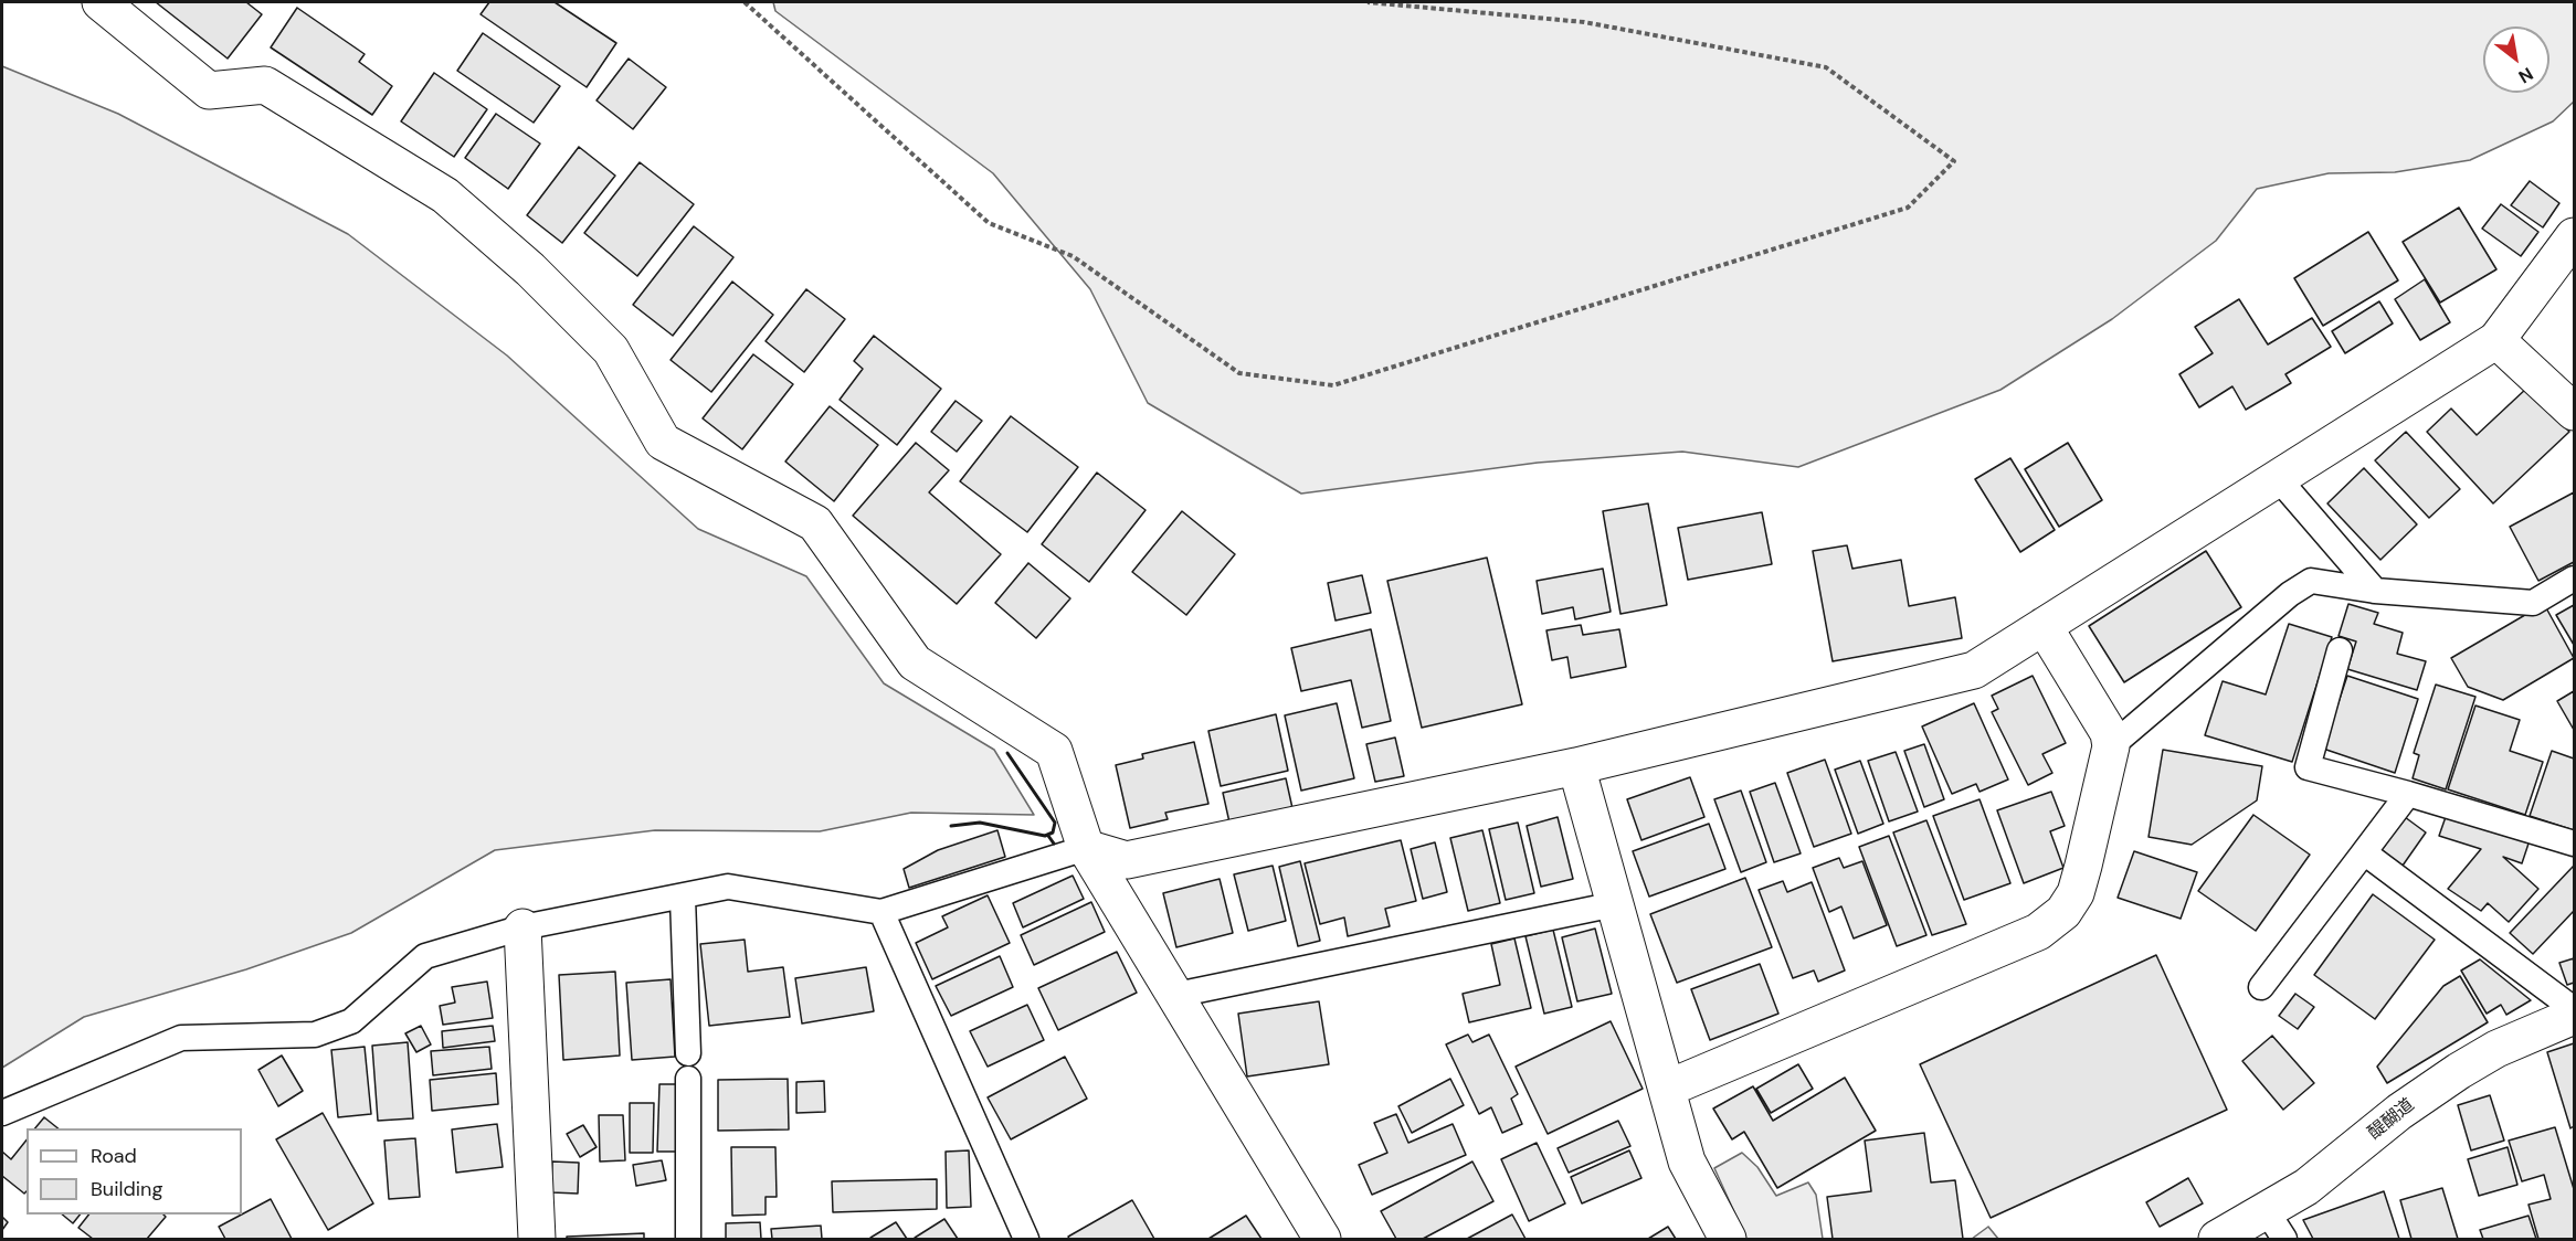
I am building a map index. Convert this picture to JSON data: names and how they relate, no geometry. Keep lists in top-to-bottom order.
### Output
{
  "streets": {
    "street": ["醍醐道"]
  },
  "legend": ["Road", "Building"],
  "north": "bottom right"
}
